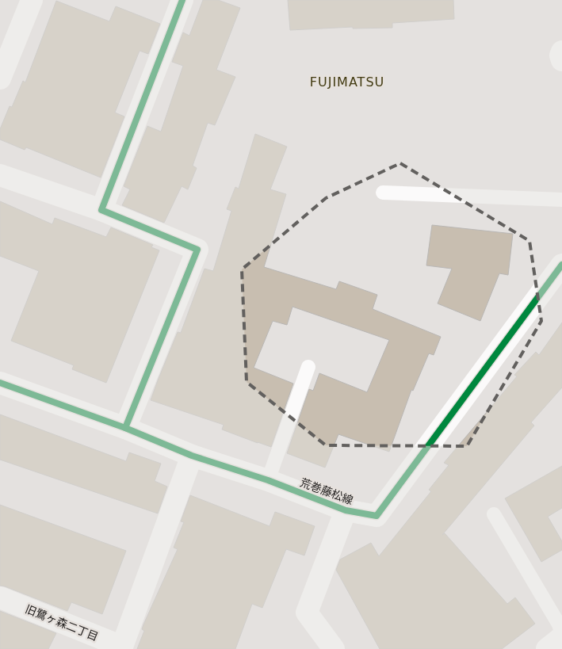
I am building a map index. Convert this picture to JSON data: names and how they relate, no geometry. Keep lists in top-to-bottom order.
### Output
{
  "streets": {
    "street": ["荒巻藤松線", "旧鷺ヶ森二丁目"]
  },
  "districts": ["FUJIMATSU"]
}
